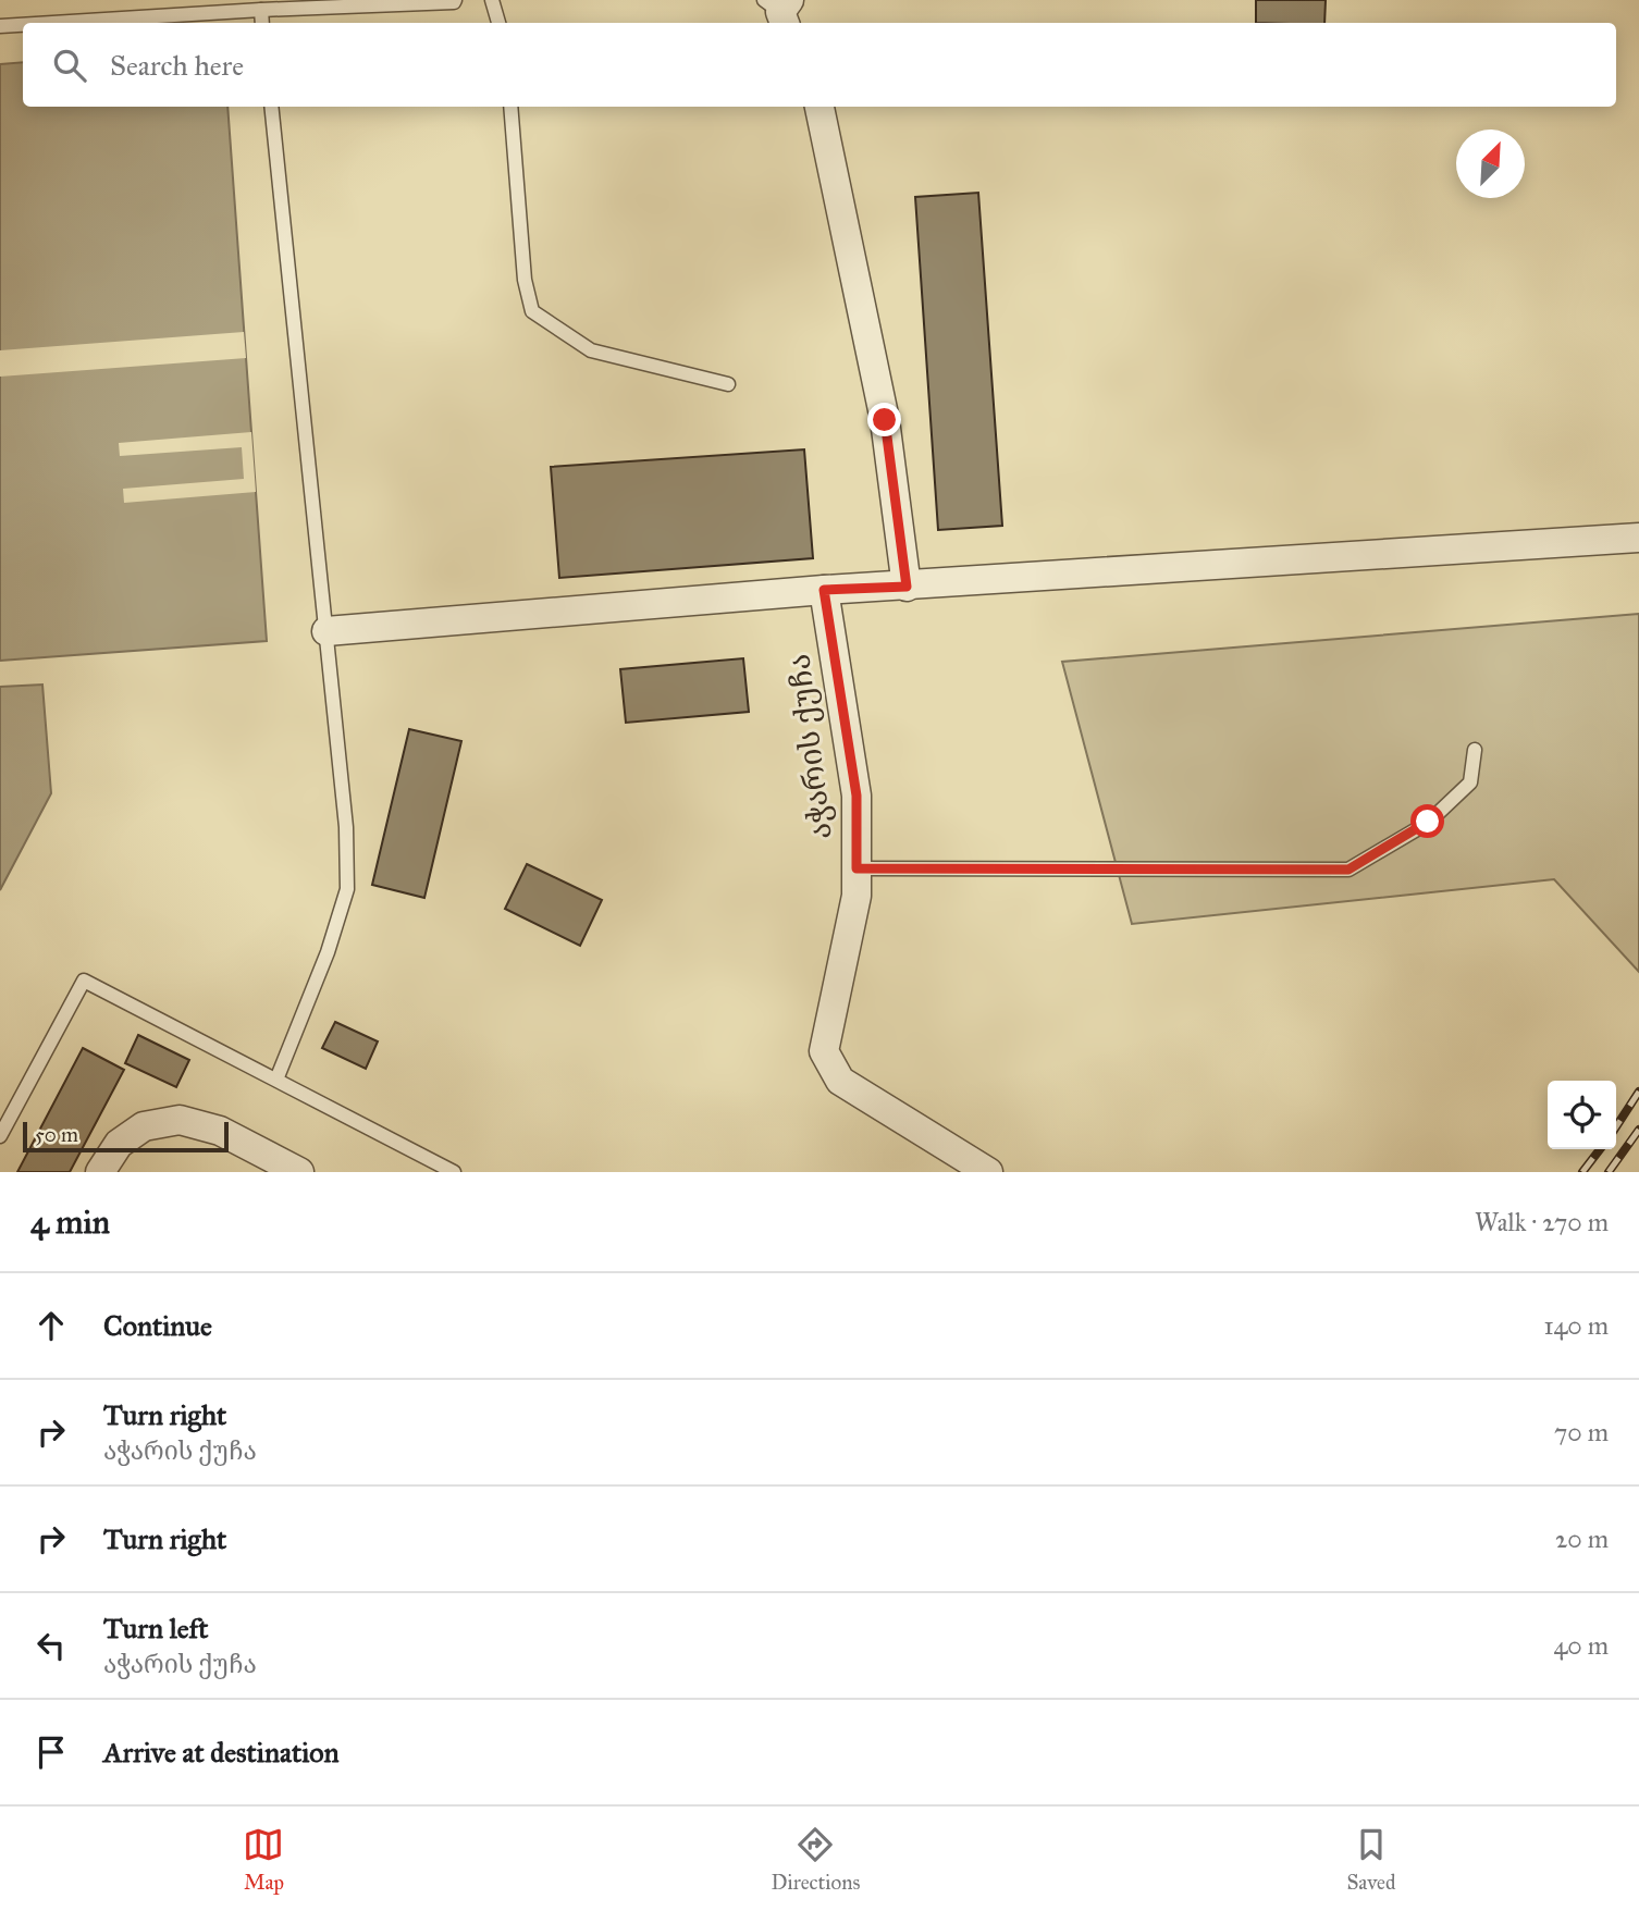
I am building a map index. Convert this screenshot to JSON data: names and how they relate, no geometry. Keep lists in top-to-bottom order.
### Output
{
  "streets": {
    "street": ["აჭარის ქუჩა"]
  },
  "scale_bar": "50 m",
  "north": "top right",
  "page": {
    "search": "Search here",
    "scale": "50 m",
    "heading": ["4 min", "Walk · 270 m"],
    "list": [
      ["Continue", "140 m"],
      ["Turn right", "აჭარის ქუჩა", "70 m"],
      ["Turn right", "20 m"],
      ["Turn left", "აჭარის ქუჩა", "40 m"],
      "Arrive at destination"
    ],
    "nav": ["Map", "Directions", "Saved"]
  }
}
